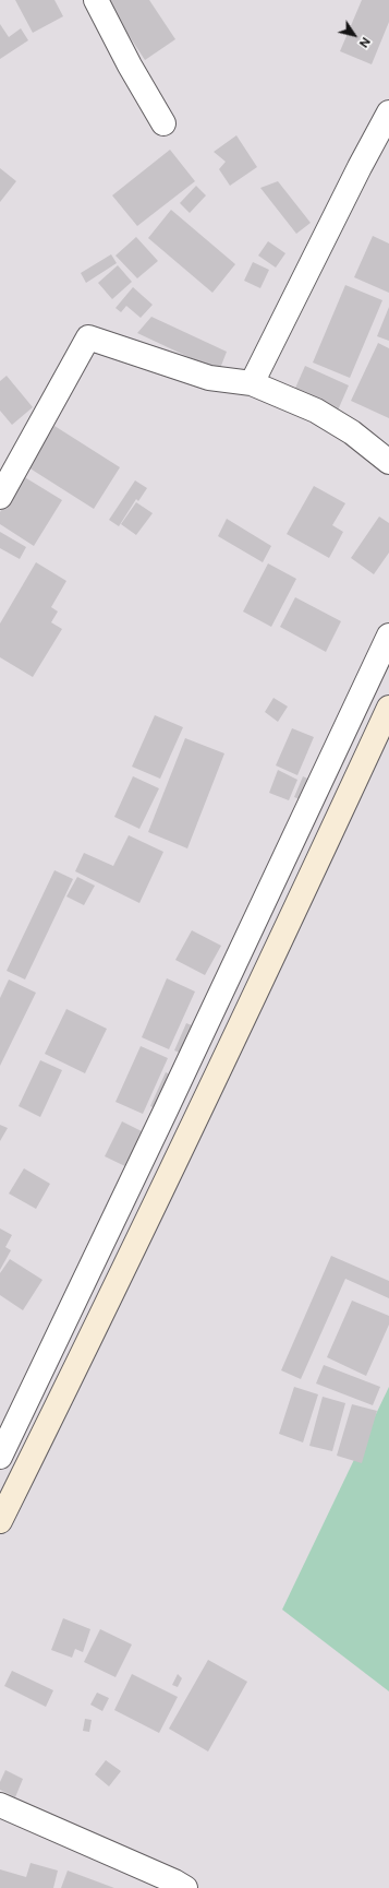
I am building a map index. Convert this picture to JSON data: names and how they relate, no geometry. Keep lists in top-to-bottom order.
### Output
{
  "north": "bottom right"
}
